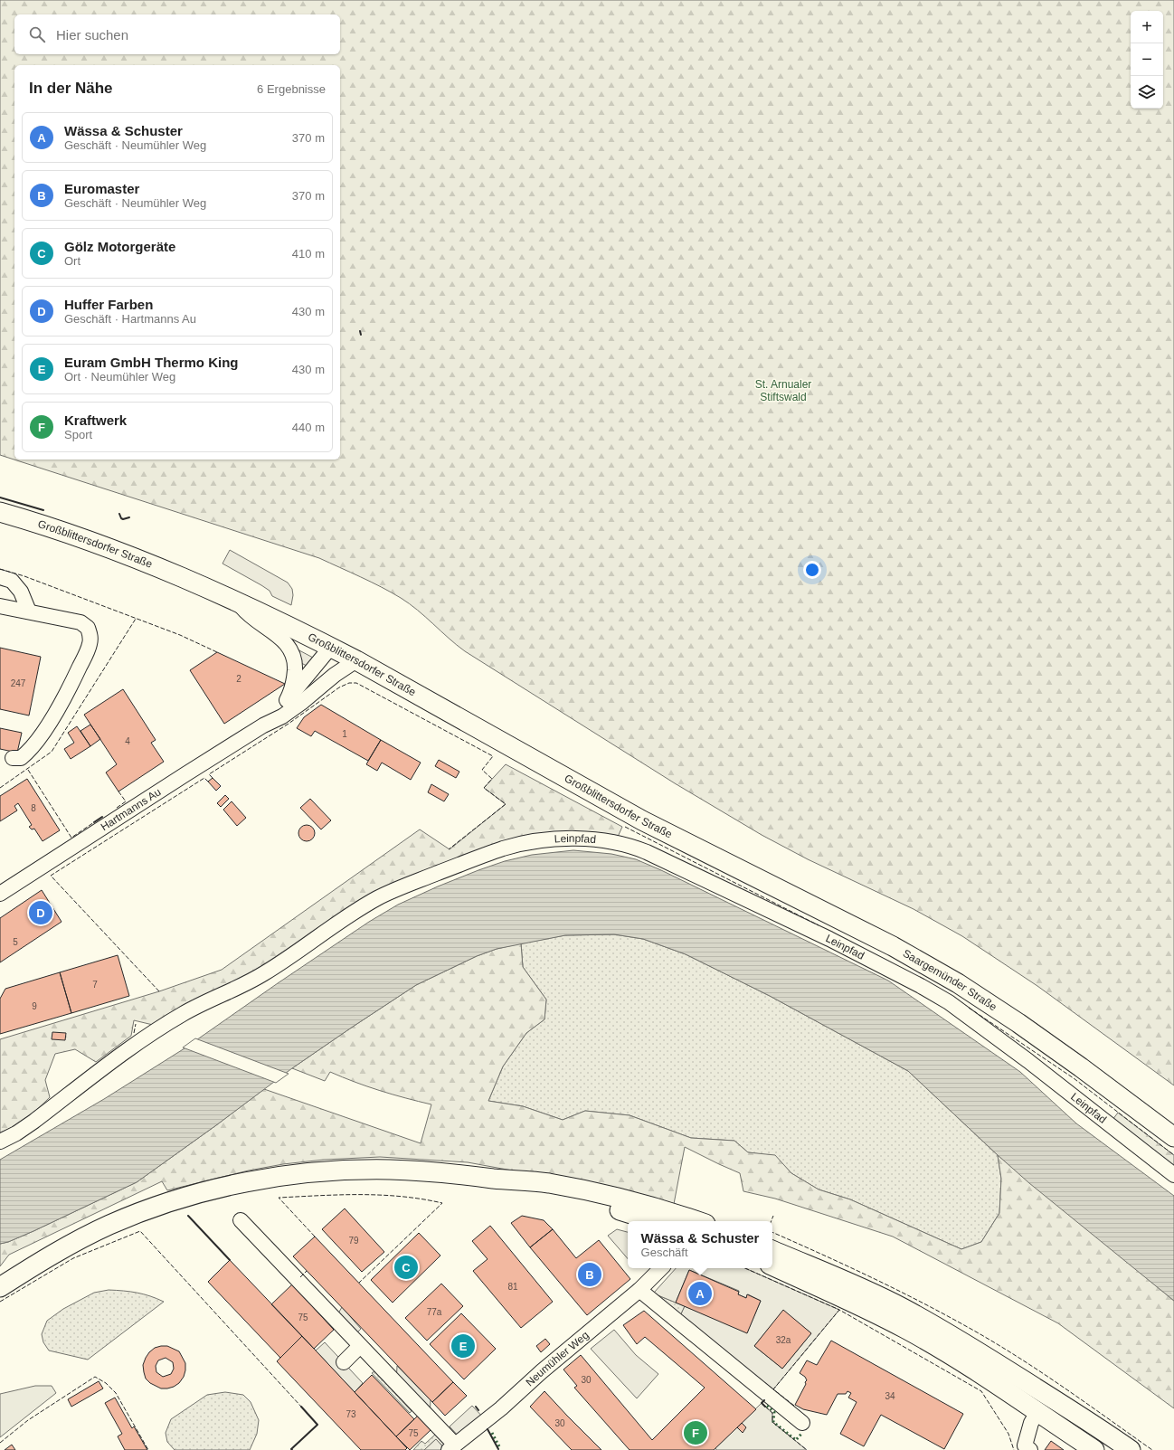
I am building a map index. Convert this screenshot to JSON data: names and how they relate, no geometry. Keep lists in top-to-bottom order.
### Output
{
  "streets": {
    "main road": ["Großblittersdorfer Straße", "Saargemünder Straße"],
    "street": ["Hartmanns Au", "Leinpfad", "Neumühler Weg"]
  },
  "crossings": [
    ["Großblittersdorfer Straße", "Hartmanns Au"],
    ["Großblittersdorfer Straße", "Saargemünder Straße"]
  ],
  "parks": ["St. Arnualer Stiftswald"],
  "house_numbers": [
    "2",
    "247",
    "1",
    "4",
    "8",
    "5",
    "7",
    "9",
    "79",
    "81",
    "77a",
    "75",
    "32a",
    "30",
    "34",
    "73",
    "30",
    "75"
  ],
  "page": {
    "map_buttons": ["+", "−"],
    "search": "Hier suchen",
    "heading": ["In der Nähe", "6 Ergebnisse"],
    "list": [
      {
        "mark": "A",
        "name": "Wässa & Schuster",
        "note": "Geschäft · Neumühler Weg",
        "value": "370 m"
      },
      {
        "mark": "B",
        "name": "Euromaster",
        "note": "Geschäft · Neumühler Weg",
        "value": "370 m"
      },
      {
        "mark": "C",
        "name": "Gölz Motorgeräte",
        "note": "Ort",
        "value": "410 m"
      },
      {
        "mark": "D",
        "name": "Huffer Farben",
        "note": "Geschäft · Hartmanns Au",
        "value": "430 m"
      },
      {
        "mark": "E",
        "name": "Euram GmbH Thermo King",
        "note": "Ort · Neumühler Weg",
        "value": "430 m"
      },
      {
        "mark": "F",
        "name": "Kraftwerk",
        "note": "Sport",
        "value": "440 m"
      }
    ],
    "pins": [
      "D",
      "C",
      "B",
      "A",
      "E",
      "F"
    ],
    "popup": ["Wässa & Schuster", "Geschäft"]
  }
}
